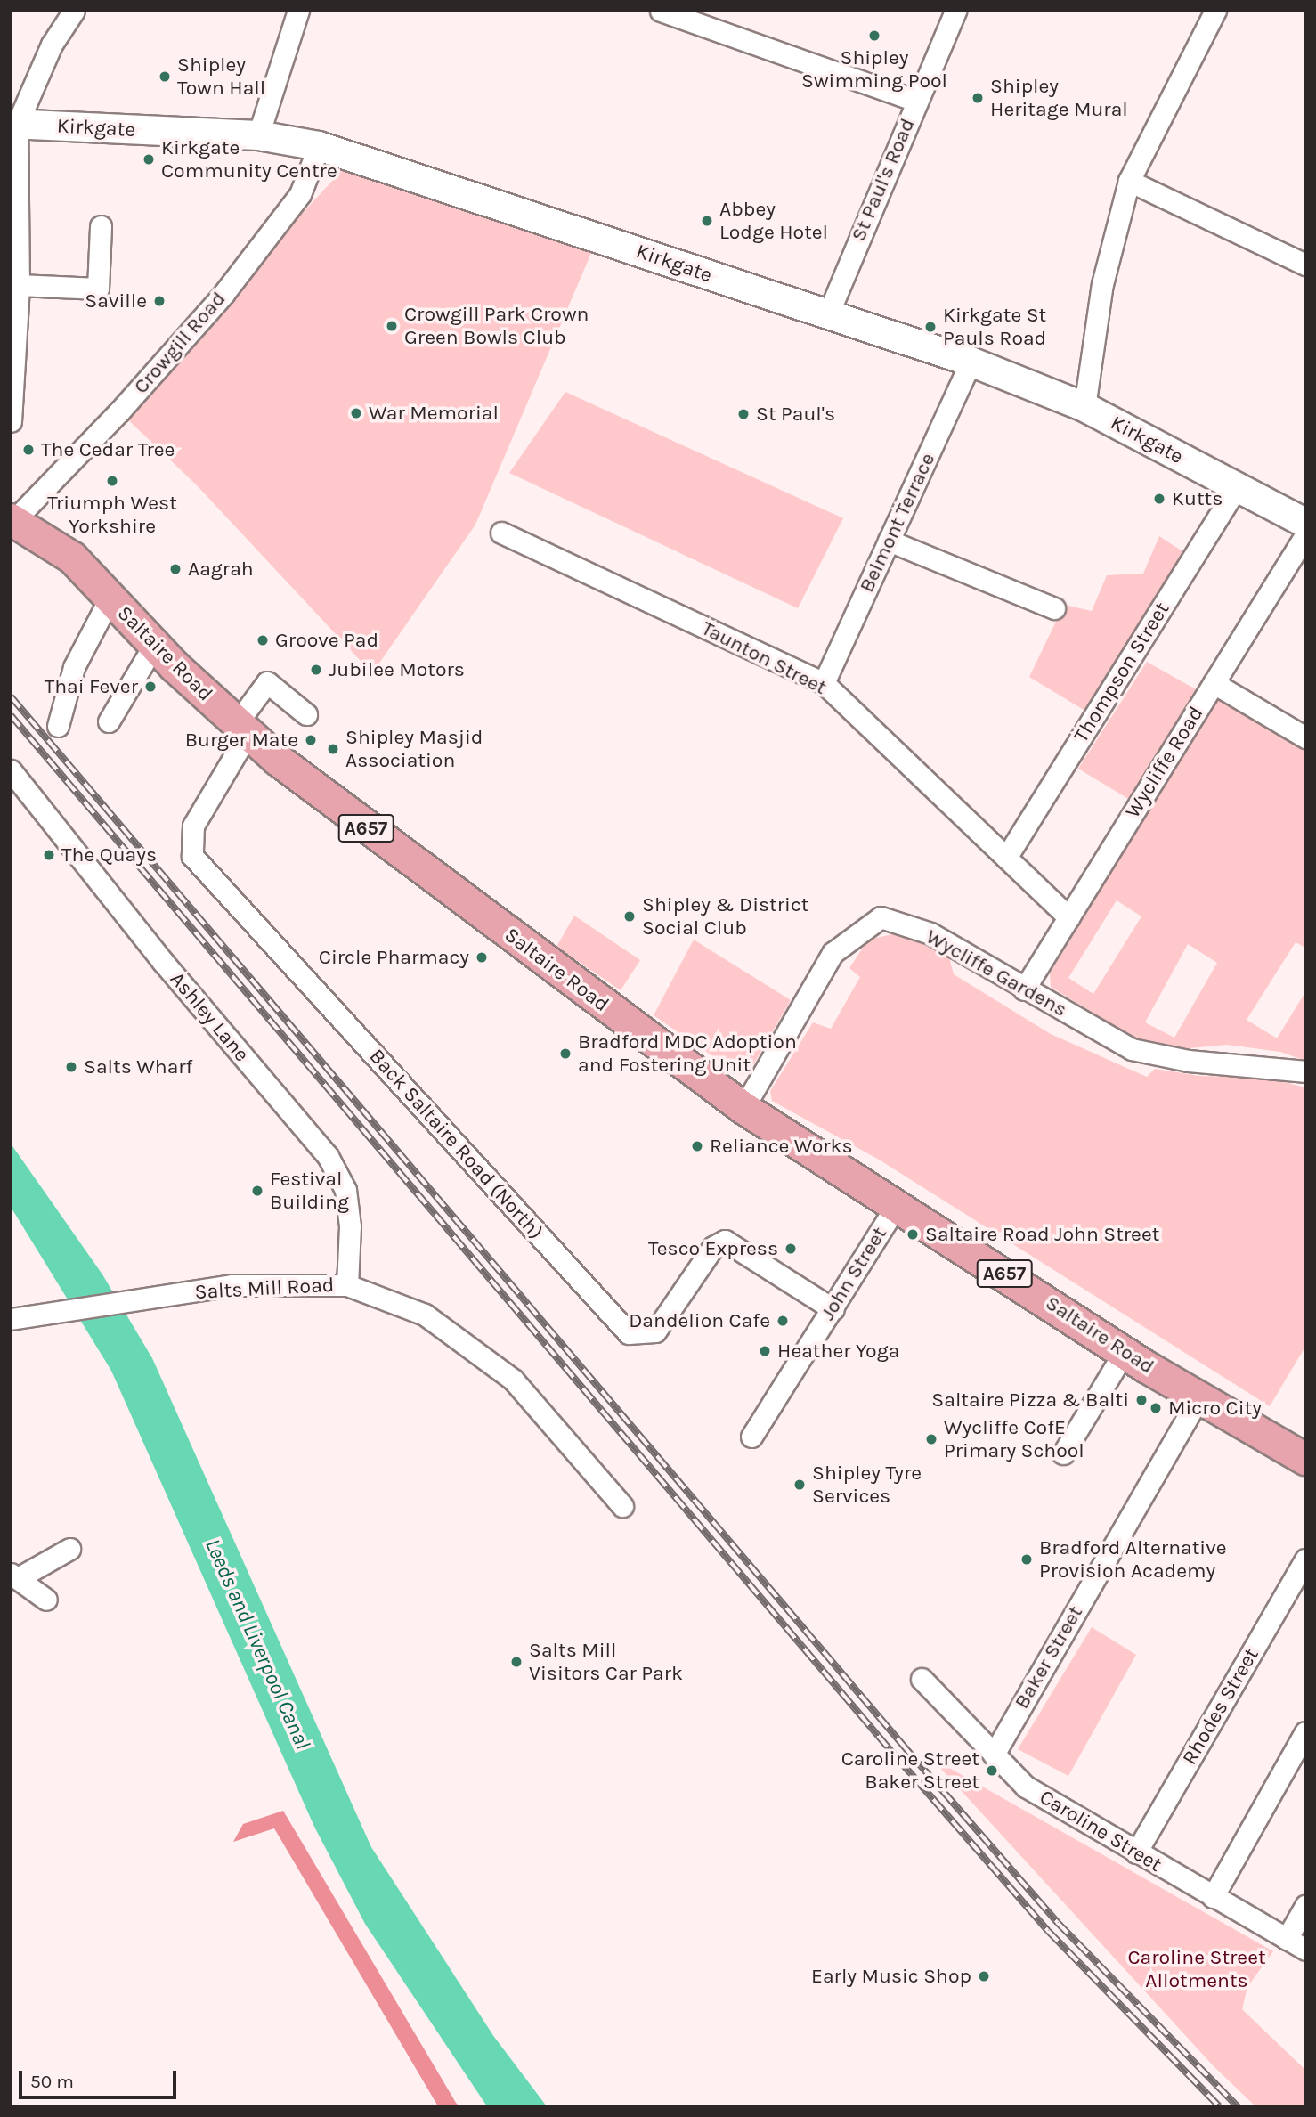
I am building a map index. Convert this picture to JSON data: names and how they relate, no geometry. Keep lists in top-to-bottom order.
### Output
{
  "streets": {
    "main road": ["Saltaire Road", "A657"],
    "street": [
      "Kirkgate",
      "St Paul's Road",
      "Crowgill Road",
      "Belmont Terrace",
      "Taunton Street",
      "Thompson Street",
      "Wycliffe Road",
      "Wycliffe Gardens",
      "Ashley Lane",
      "Back Saltaire Road (North)",
      "John Street",
      "Salts Mill Road",
      "Baker Street",
      "Rhodes Street",
      "Caroline Street"
    ]
  },
  "crossings": [
    ["Kirkgate", "St Paul's Road"],
    ["Kirkgate", "Crowgill Road"],
    ["Kirkgate", "Belmont Terrace"],
    ["Kirkgate", "Thompson Street"],
    ["Crowgill Road", "Saltaire Road"],
    ["Belmont Terrace", "Taunton Street"],
    ["Saltaire Road", "Wycliffe Gardens"],
    ["Saltaire Road", "Back Saltaire Road (North)"],
    ["Saltaire Road", "John Street"],
    ["Saltaire Road", "Baker Street"],
    ["Taunton Street", "Thompson Street"],
    ["Taunton Street", "Wycliffe Road"],
    ["Wycliffe Road", "Wycliffe Gardens"],
    ["Ashley Lane", "Salts Mill Road"],
    ["Back Saltaire Road (North)", "John Street"],
    ["Baker Street", "Caroline Street"],
    ["Rhodes Street", "Caroline Street"]
  ],
  "water": ["Leeds and Liverpool Canal"],
  "parks": ["Caroline Street Allotments"],
  "places": [
    "Shipley Swimming Pool",
    "Shipley Town Hall",
    "Shipley Heritage Mural",
    "Kirkgate Community Centre",
    "Abbey Lodge Hotel",
    "Saville",
    "Crowgill Park Crown Green Bowls Club",
    "Kirkgate St Pauls Road",
    "War Memorial",
    "St Paul's",
    "The Cedar Tree",
    "Triumph West Yorkshire",
    "Kutts",
    "Aagrah",
    "Groove Pad",
    "Jubilee Motors",
    "Thai Fever",
    "Burger Mate",
    "Shipley Masjid Association",
    "The Quays",
    "Shipley & District Social Club",
    "Circle Pharmacy",
    "Bradford MDC Adoption and Fostering Unit",
    "Salts Wharf",
    "Reliance Works",
    "Festival Building",
    "Saltaire Road John Street",
    "Tesco Express",
    "Dandelion Cafe",
    "Heather Yoga",
    "Saltaire Pizza & Balti",
    "Micro City",
    "Wycliffe CofE Primary School",
    "Shipley Tyre Services",
    "Bradford Alternative Provision Academy",
    "Salts Mill Visitors Car Park",
    "Caroline Street Baker Street",
    "Early Music Shop"
  ],
  "scale_bar": "50 m"
}
